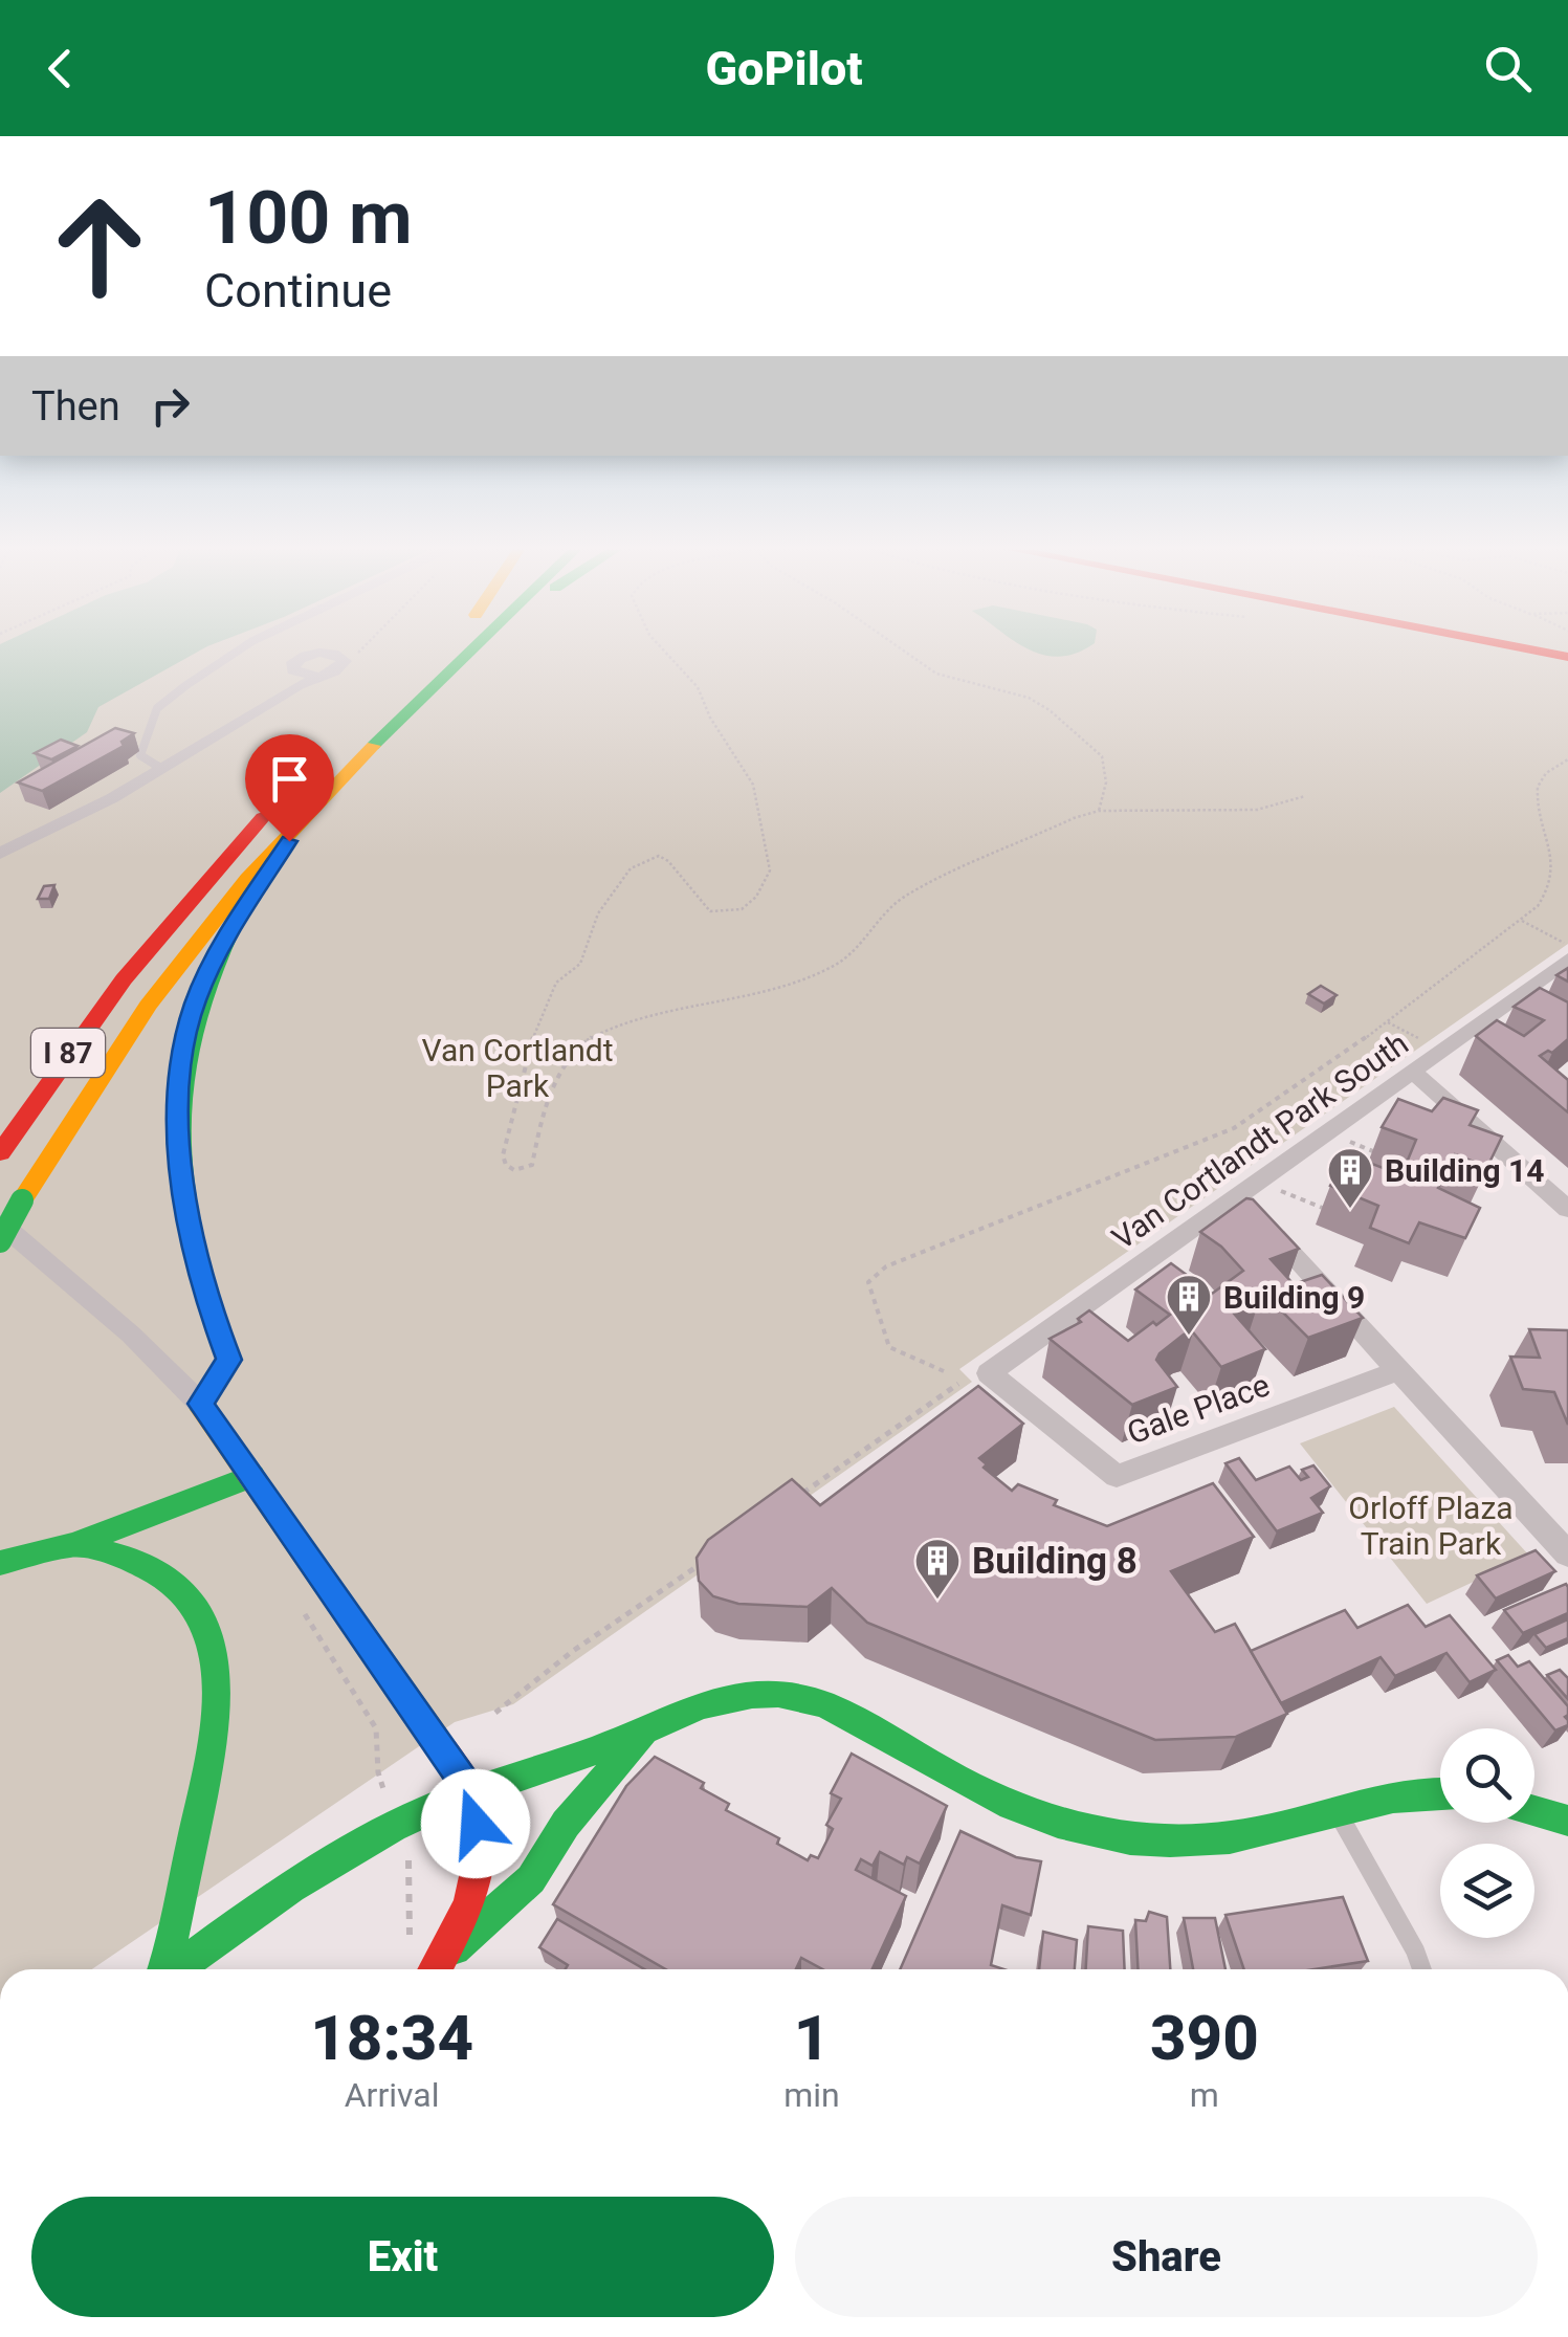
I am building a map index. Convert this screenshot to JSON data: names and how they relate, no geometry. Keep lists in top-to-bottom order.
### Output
{
  "streets": {
    "main road": ["I 87"],
    "street": ["Van Cortlandt Park South", "Gale Place"]
  },
  "crossings": [
    ["Van Cortlandt Park South", "Gale Place"]
  ],
  "parks": ["Van Cortlandt Park", "Orloff Plaza Train Park"],
  "places": {
    "building": ["Building 14", "Building 9", "Building 8"]
  },
  "page": {
    "header": "GoPilot",
    "turn": ["100 m", "Continue"],
    "then": "Then",
    "eta": [
      "18:34",
      "Arrival",
      "1",
      "min",
      "390",
      "m"
    ],
    "buttons": ["Exit", "Share"]
  }
}
